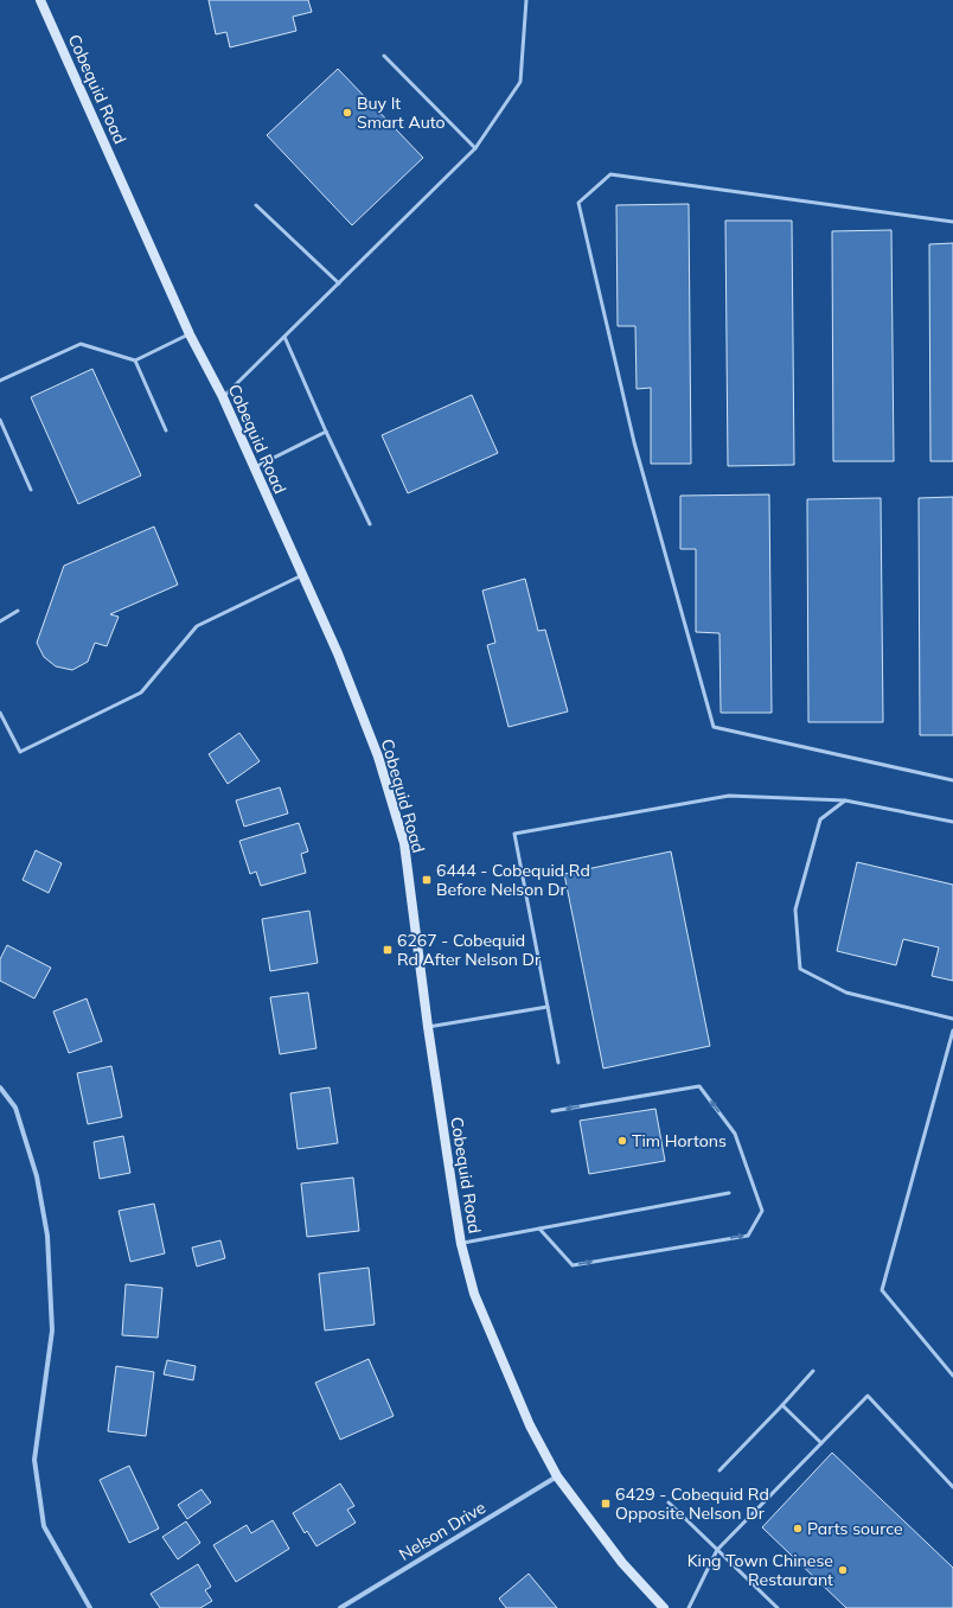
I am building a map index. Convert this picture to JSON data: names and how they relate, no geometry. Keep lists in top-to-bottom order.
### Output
{
  "streets": {
    "main road": ["Cobequid Road"],
    "street": ["Nelson Drive"]
  },
  "crossings": [
    ["Cobequid Road", "Nelson Drive"]
  ],
  "places": {
    "other": [
      "Buy It Smart Auto",
      "Tim Hortons",
      "Parts source",
      "King Town Chinese Restaurant"
    ],
    "transit": ["6444 - Cobequid Rd Before Nelson Dr", "6267 - Cobequid Rd After Nelson Dr", "6429 - Cobequid Rd Opposite Nelson Dr"]
  }
}
